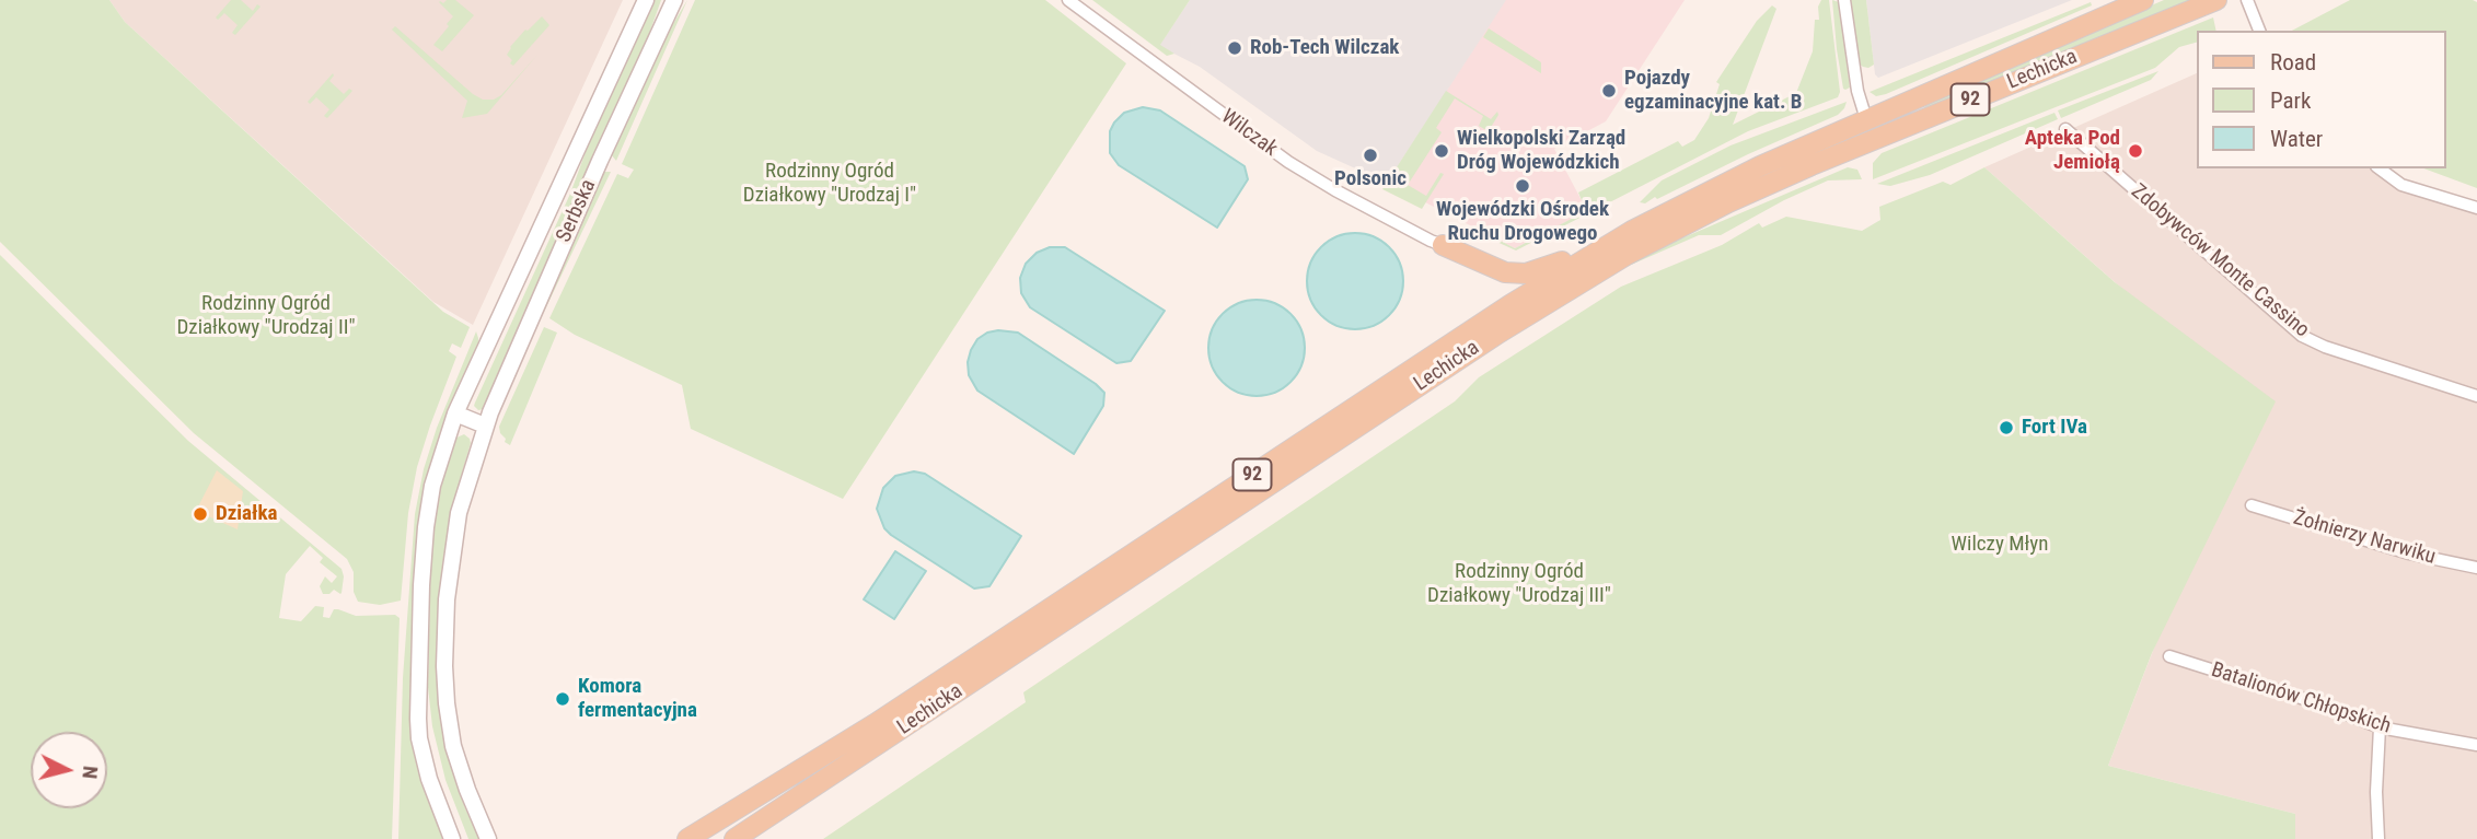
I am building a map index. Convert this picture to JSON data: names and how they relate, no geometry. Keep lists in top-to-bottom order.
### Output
{
  "streets": {
    "main road": ["Lechicka", "92"],
    "street": [
      "Wilczak",
      "Serbska",
      "Zdobywców Monte Cassino",
      "Żołnierzy Narwiku",
      "Batalionów Chłopskich"
    ]
  },
  "parks": [
    "Rodzinny Ogród Działkowy \"Urodzaj I\"",
    "Rodzinny Ogród Działkowy \"Urodzaj II\"",
    "Wilczy Młyn",
    "Rodzinny Ogród Działkowy \"Urodzaj III\""
  ],
  "places": [
    "Rob-Tech Wilczak",
    "Pojazdy egzaminacyjne kat. B",
    "Wielkopolski Zarząd Dróg Wojewódzkich",
    "Apteka Pod Jemiołą",
    "Polsonic",
    "Wojewódzki Ośrodek Ruchu Drogowego",
    "Fort IVa",
    "Działka",
    "Komora fermentacyjna"
  ],
  "legend": ["Road", "Park", "Water"],
  "north": "right"
}
